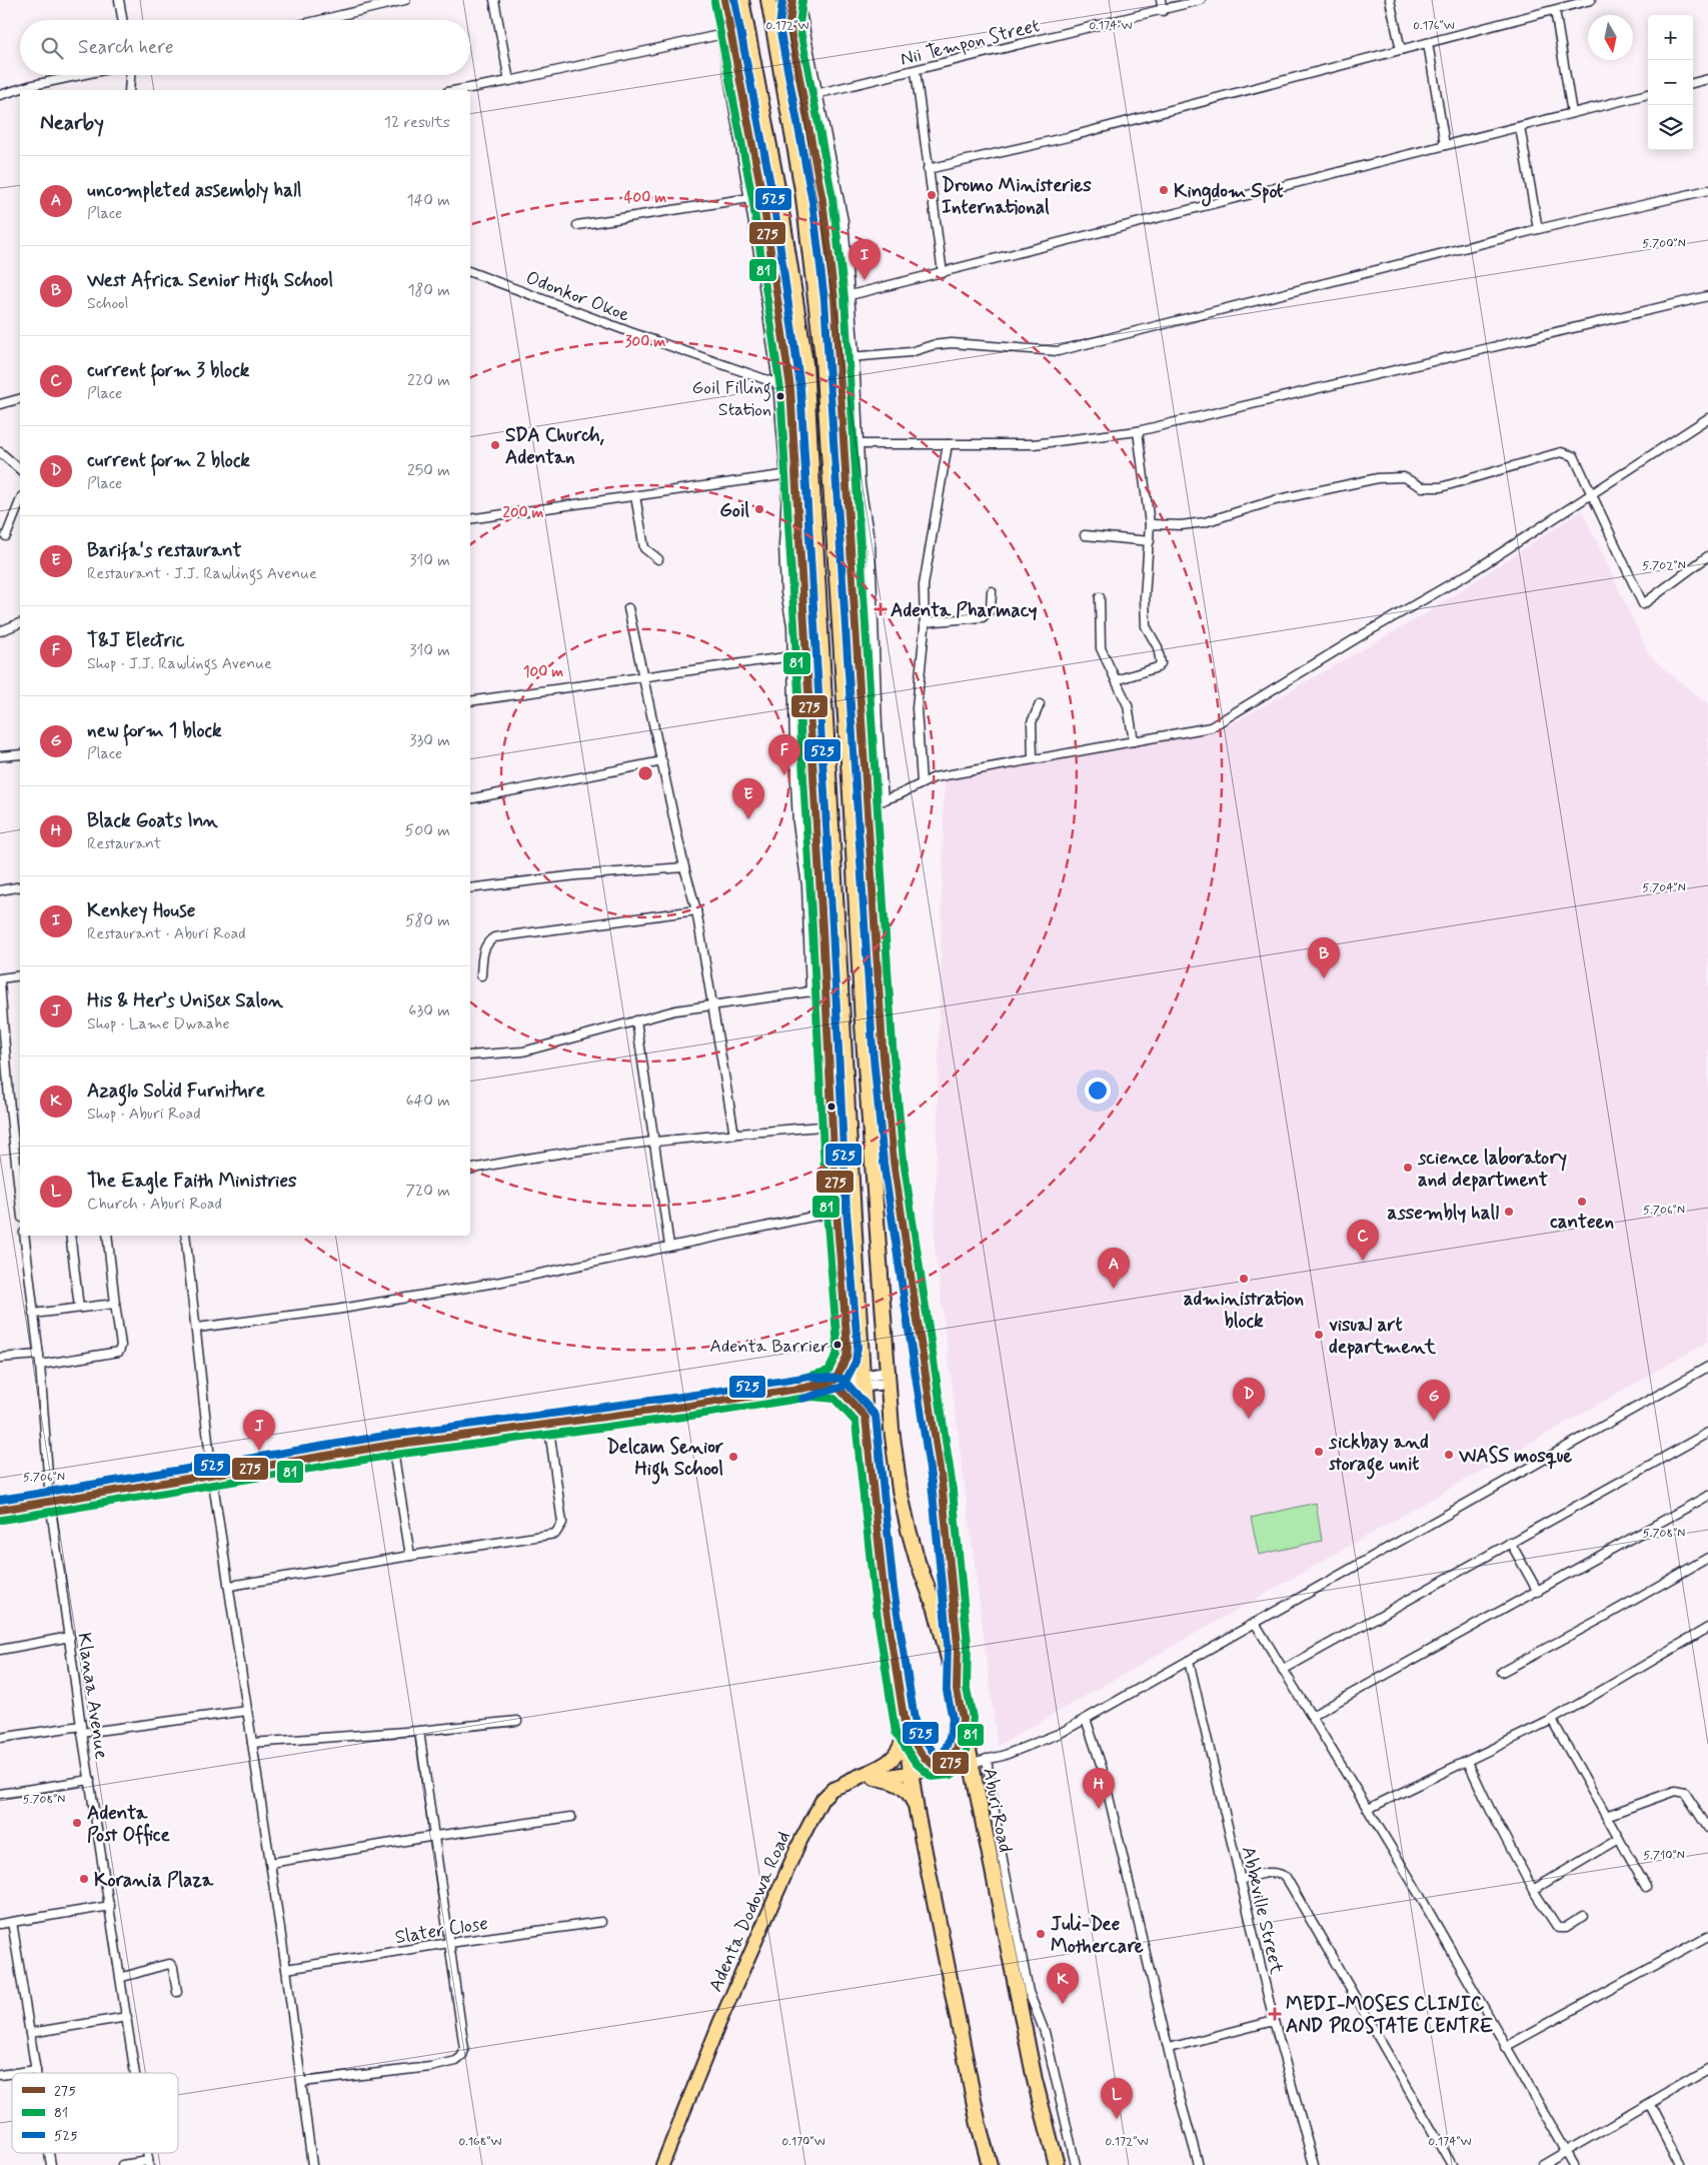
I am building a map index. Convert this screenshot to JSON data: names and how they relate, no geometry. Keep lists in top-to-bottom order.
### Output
{
  "streets": {
    "highway": ["Aburi Road"],
    "main road": ["Adenta Dodowa Road"],
    "street": [
      "Nii Tempon Street",
      "Odonkor Okoe",
      "Klanaa Avenue",
      "Abbeville Street",
      "Slater Close"
    ]
  },
  "crossings": [
    ["Aburi Road", "Adenta Dodowa Road"]
  ],
  "places": {
    "other": [
      "Kingdom Spot",
      "Dromo Ministeries International",
      "Goil Filling Station",
      "SDA Church, Adentan",
      "Goil",
      "science laboratory and department",
      "canteen",
      "assembly hall",
      "administration block",
      "visual art department",
      "Adenta Barrier",
      "sickbay and storage unit",
      "WASS mosque",
      "Delcam Senior High School",
      "Adenta Post Office",
      "Korania Plaza",
      "Juli-Dee Mothercare"
    ],
    "health": ["Adenta Pharmacy", "MEDI-MOSES CLINIC AND PROSTATE CENTRE"]
  },
  "lines": ["transit line 275", "transit line 525", "transit line 81"],
  "legend": ["275", "81", "525"],
  "north": "bottom",
  "page": {
    "map_buttons": ["+", "−"],
    "search": "Search here",
    "heading": ["Nearby", "12 results"],
    "list": [
      {
        "mark": "A",
        "name": "uncompleted assembly hall",
        "note": "Place",
        "value": "140 m"
      },
      {
        "mark": "B",
        "name": "West Africa Senior High School",
        "note": "School",
        "value": "180 m"
      },
      {
        "mark": "C",
        "name": "current form 3 block",
        "note": "Place",
        "value": "220 m"
      },
      {
        "mark": "D",
        "name": "current form 2 block",
        "note": "Place",
        "value": "250 m"
      },
      {
        "mark": "E",
        "name": "Barifa's restaurant",
        "note": "Restaurant · J.J. Rawlings Avenue",
        "value": "310 m"
      },
      {
        "mark": "F",
        "name": "T&J Electric",
        "note": "Shop · J.J. Rawlings Avenue",
        "value": "310 m"
      },
      {
        "mark": "G",
        "name": "new form 1 block",
        "note": "Place",
        "value": "330 m"
      },
      {
        "mark": "H",
        "name": "Black Goats Inn",
        "note": "Restaurant",
        "value": "500 m"
      },
      {
        "mark": "I",
        "name": "Kenkey House",
        "note": "Restaurant · Aburi Road",
        "value": "580 m"
      },
      {
        "mark": "J",
        "name": "His & Her’s Unisex Salon",
        "note": "Shop · Lame Dwaahe",
        "value": "630 m"
      },
      {
        "mark": "K",
        "name": "Azaglo Solid Furniture",
        "note": "Shop · Aburi Road",
        "value": "640 m"
      },
      {
        "mark": "L",
        "name": "The Eagle Faith Ministries",
        "note": "Church · Aburi Road",
        "value": "720 m"
      }
    ],
    "pins": [
      "I",
      "F",
      "E",
      "B",
      "C",
      "A",
      "D",
      "G",
      "J",
      "H",
      "K",
      "L"
    ]
  },
  "coordinates": [
    "0.172°W",
    "0.174°W",
    "0.176°W",
    "5.700°N",
    "5.702°N",
    "5.704°N",
    "5.706°N",
    "5.708°N",
    "5.710°N",
    "0.168°W",
    "0.170°W"
  ],
  "rings": [
    "400 m",
    "300 m",
    "200 m",
    "100 m"
  ]
}
